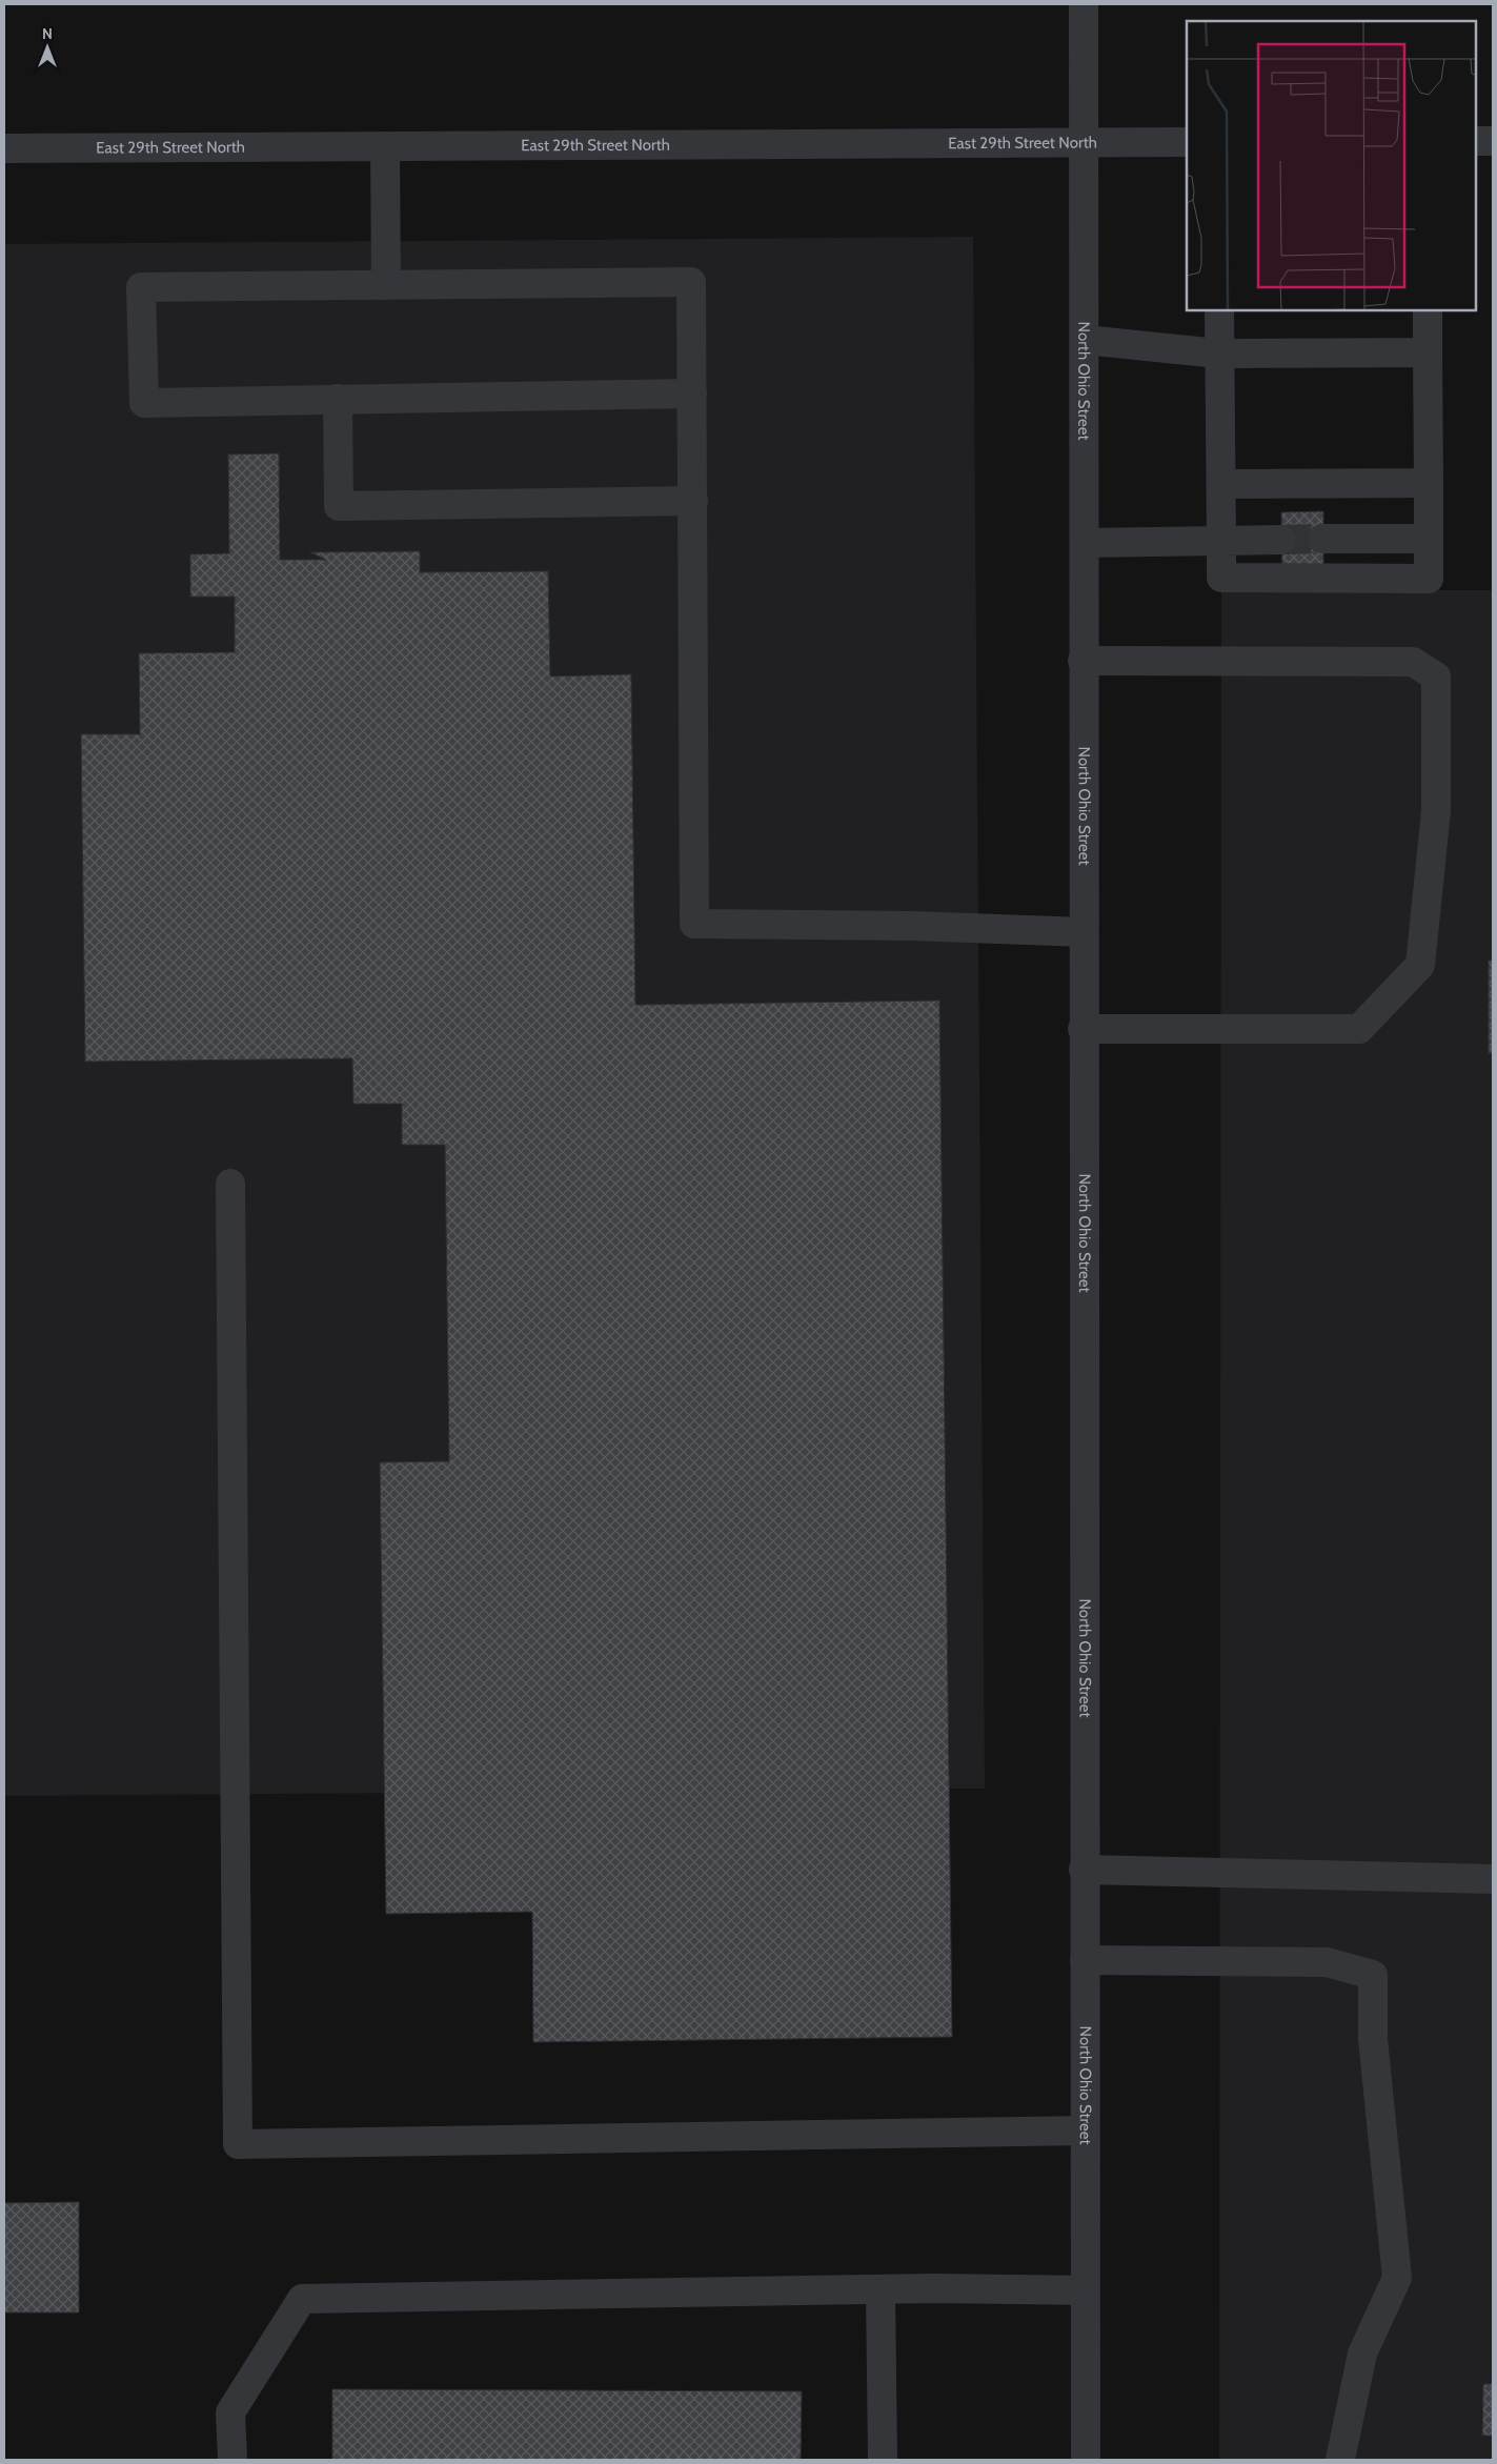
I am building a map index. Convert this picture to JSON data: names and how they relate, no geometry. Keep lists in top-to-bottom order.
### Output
{
  "streets": {
    "street": ["East 29th Street North", "North Ohio Street"]
  },
  "crossings": [
    ["East 29th Street North", "North Ohio Street"]
  ],
  "north": "top"
}
